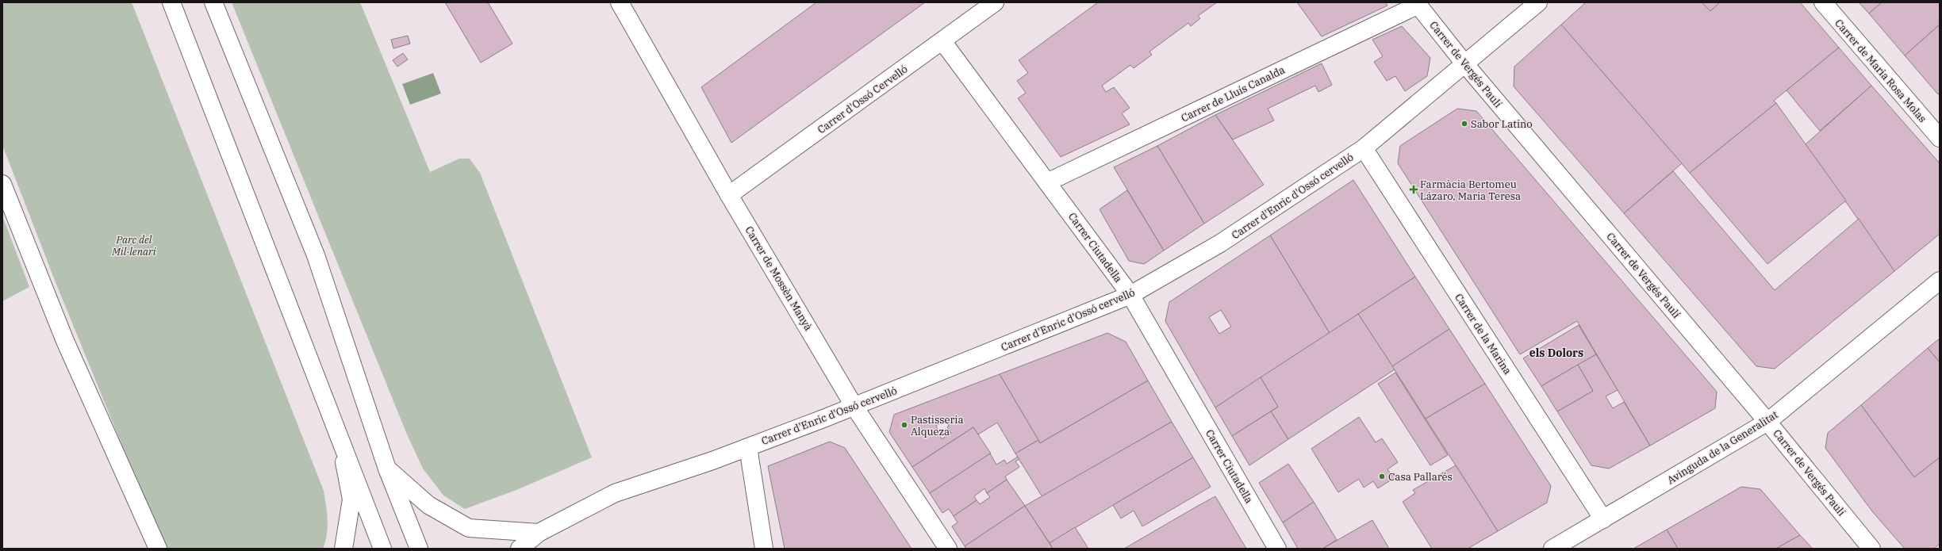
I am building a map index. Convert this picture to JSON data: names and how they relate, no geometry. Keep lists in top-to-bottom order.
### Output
{
  "streets": {
    "street": [
      "Carrer de Vergés Paulí",
      "Carrer de Maria Rosa Molas",
      "Carrer de Lluís Canalda",
      "Carrer d'Ossó Cervelló",
      "Carrer d'Enric d'Ossó cervelló",
      "Carrer Ciutadella",
      "Carrer de Mossèn Manyà",
      "Carrer de la Marina",
      "Avinguda de la Generalitat"
    ]
  },
  "crossings": [
    ["Carrer de Vergés Paulí", "Carrer de Lluís Canalda"],
    ["Carrer de Vergés Paulí", "Carrer d'Enric d'Ossó cervelló"],
    ["Carrer de Vergés Paulí", "Avinguda de la Generalitat"],
    ["Carrer de Lluís Canalda", "Carrer Ciutadella"],
    ["Carrer d'Ossó Cervelló", "Carrer Ciutadella"],
    ["Carrer d'Ossó Cervelló", "Carrer de Mossèn Manyà"],
    ["Carrer d'Enric d'Ossó cervelló", "Carrer Ciutadella"],
    ["Carrer d'Enric d'Ossó cervelló", "Carrer de Mossèn Manyà"],
    ["Carrer d'Enric d'Ossó cervelló", "Carrer de la Marina"],
    ["Carrer de la Marina", "Avinguda de la Generalitat"]
  ],
  "districts": ["els Dolors"],
  "parks": ["Parc del Mil·lenari"],
  "places": {
    "other": ["Sabor Latino", "Pastisseria Alqueza", "Casa Pallarés"],
    "health": ["Farmàcia Bertomeu Lázaro, Maria Teresa"]
  }
}
